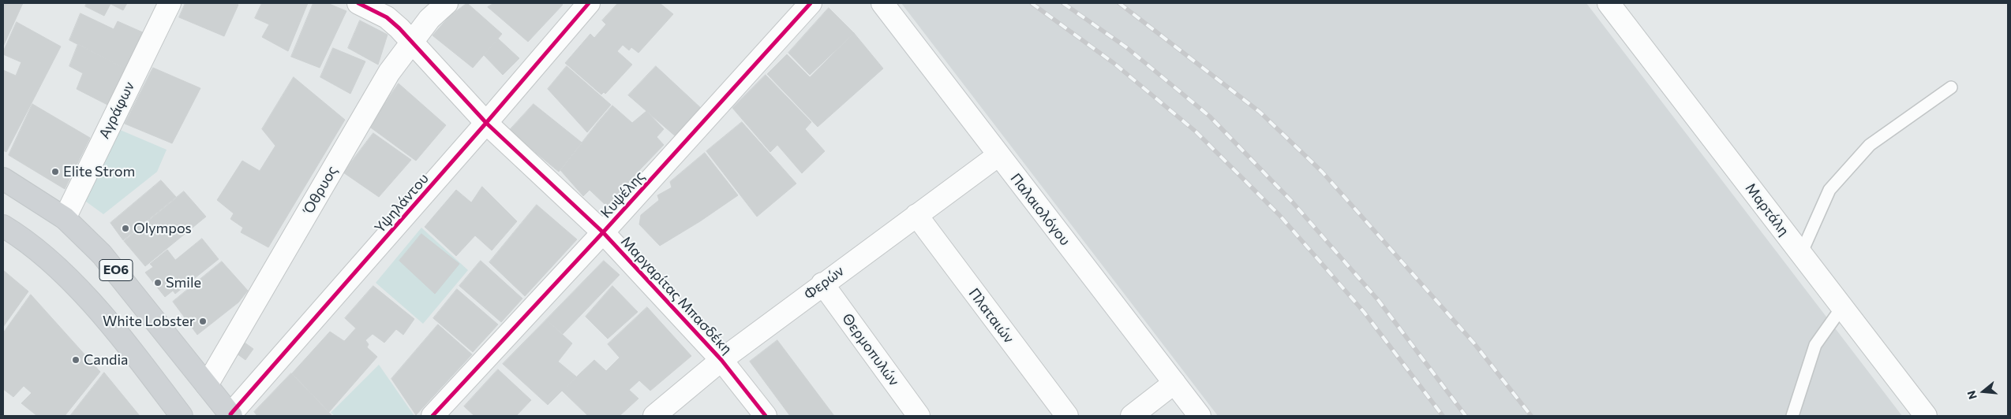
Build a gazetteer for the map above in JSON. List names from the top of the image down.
{
  "streets": {
    "main road": ["ΕΟ6"],
    "street": [
      "Αγράφων",
      "Όθρυος",
      "Κυψέλης",
      "Υψηλάντου",
      "Παλαιολόγου",
      "Μαρτάλη",
      "Φερών",
      "Μαργαρίτας Μπασδέκη",
      "Πλαταιών",
      "Θερμοπυλών"
    ]
  },
  "crossings": [
    ["Αγράφων", "ΕΟ6"],
    ["Όθρυος", "ΕΟ6"],
    ["Όθρυος", "Μαργαρίτας Μπασδέκη"],
    ["Κυψέλης", "Μαργαρίτας Μπασδέκη"],
    ["Υψηλάντου", "ΕΟ6"],
    ["Υψηλάντου", "Μαργαρίτας Μπασδέκη"],
    ["Παλαιολόγου", "Φερών"],
    ["Φερών", "Μαργαρίτας Μπασδέκη"],
    ["Φερών", "Πλαταιών"],
    ["Φερών", "Θερμοπυλών"]
  ],
  "places": [
    "Elite Strom",
    "Olympos",
    "Smile",
    "White Lobster",
    "Candia"
  ],
  "north": "left"
}
